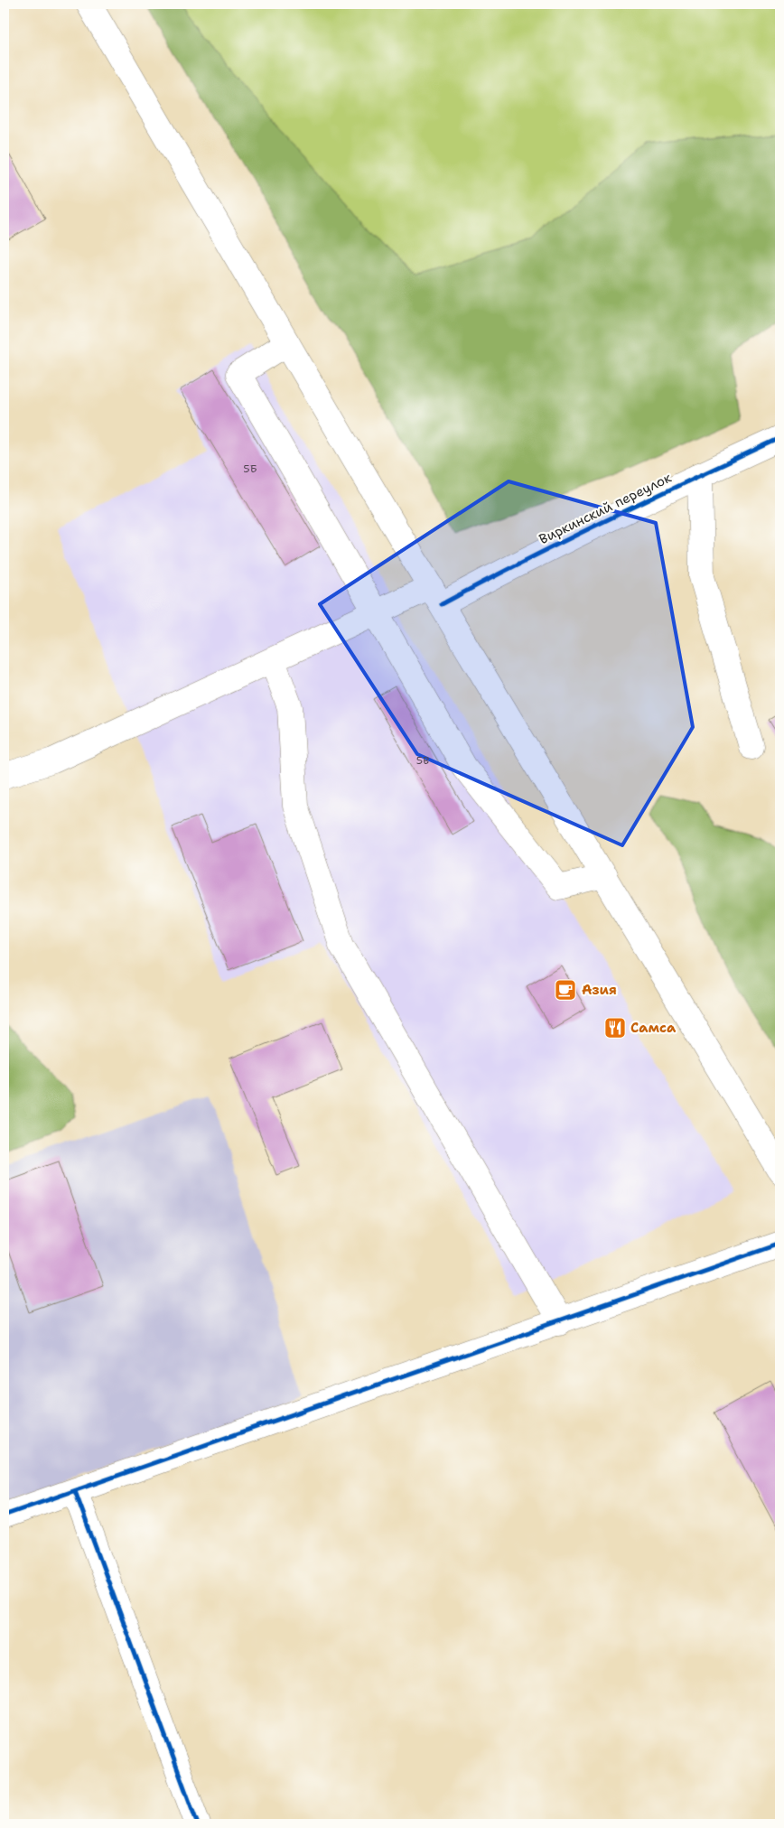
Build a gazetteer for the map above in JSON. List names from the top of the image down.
{
  "streets": {
    "street": ["Виркинский переулок"]
  },
  "places": {
    "cafe": ["Азия"],
    "restaurant": ["Самса"]
  },
  "house_numbers": ["5Б", "5В"]
}
